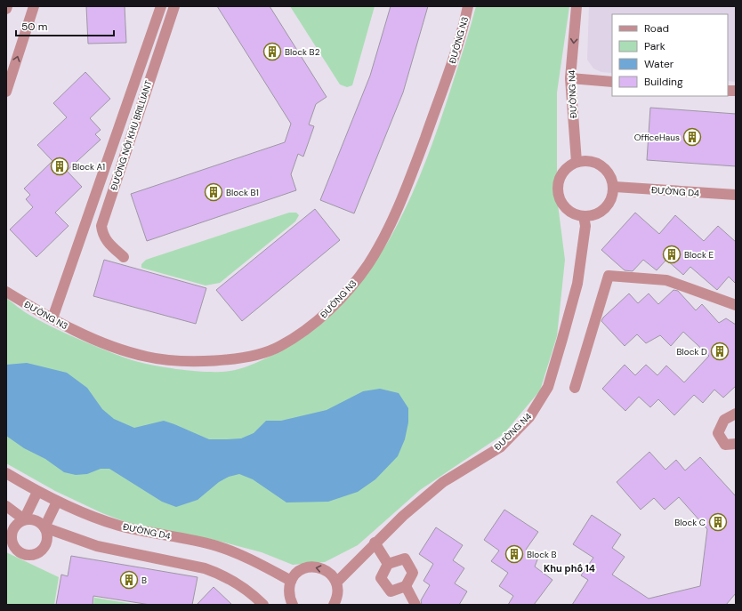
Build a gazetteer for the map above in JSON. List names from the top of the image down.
{
  "streets": {
    "street": [
      "ĐƯỜNG N3",
      "ĐƯỜNG N4",
      "ĐƯỜNG NỘI KHU BRILLIANT",
      "ĐƯỜNG D4"
    ]
  },
  "crossings": [
    ["ĐƯỜNG N4", "ĐƯỜNG D4"]
  ],
  "districts": ["Khu phố 14"],
  "places": {
    "building": [
      "Block B2",
      "OfficeHaus",
      "Block A1",
      "Block B1",
      "Block E",
      "Block D",
      "Block C",
      "Block B",
      "B"
    ]
  },
  "legend": [
    "Road",
    "Park",
    "Water",
    "Building"
  ],
  "scale_bar": "50 m"
}
